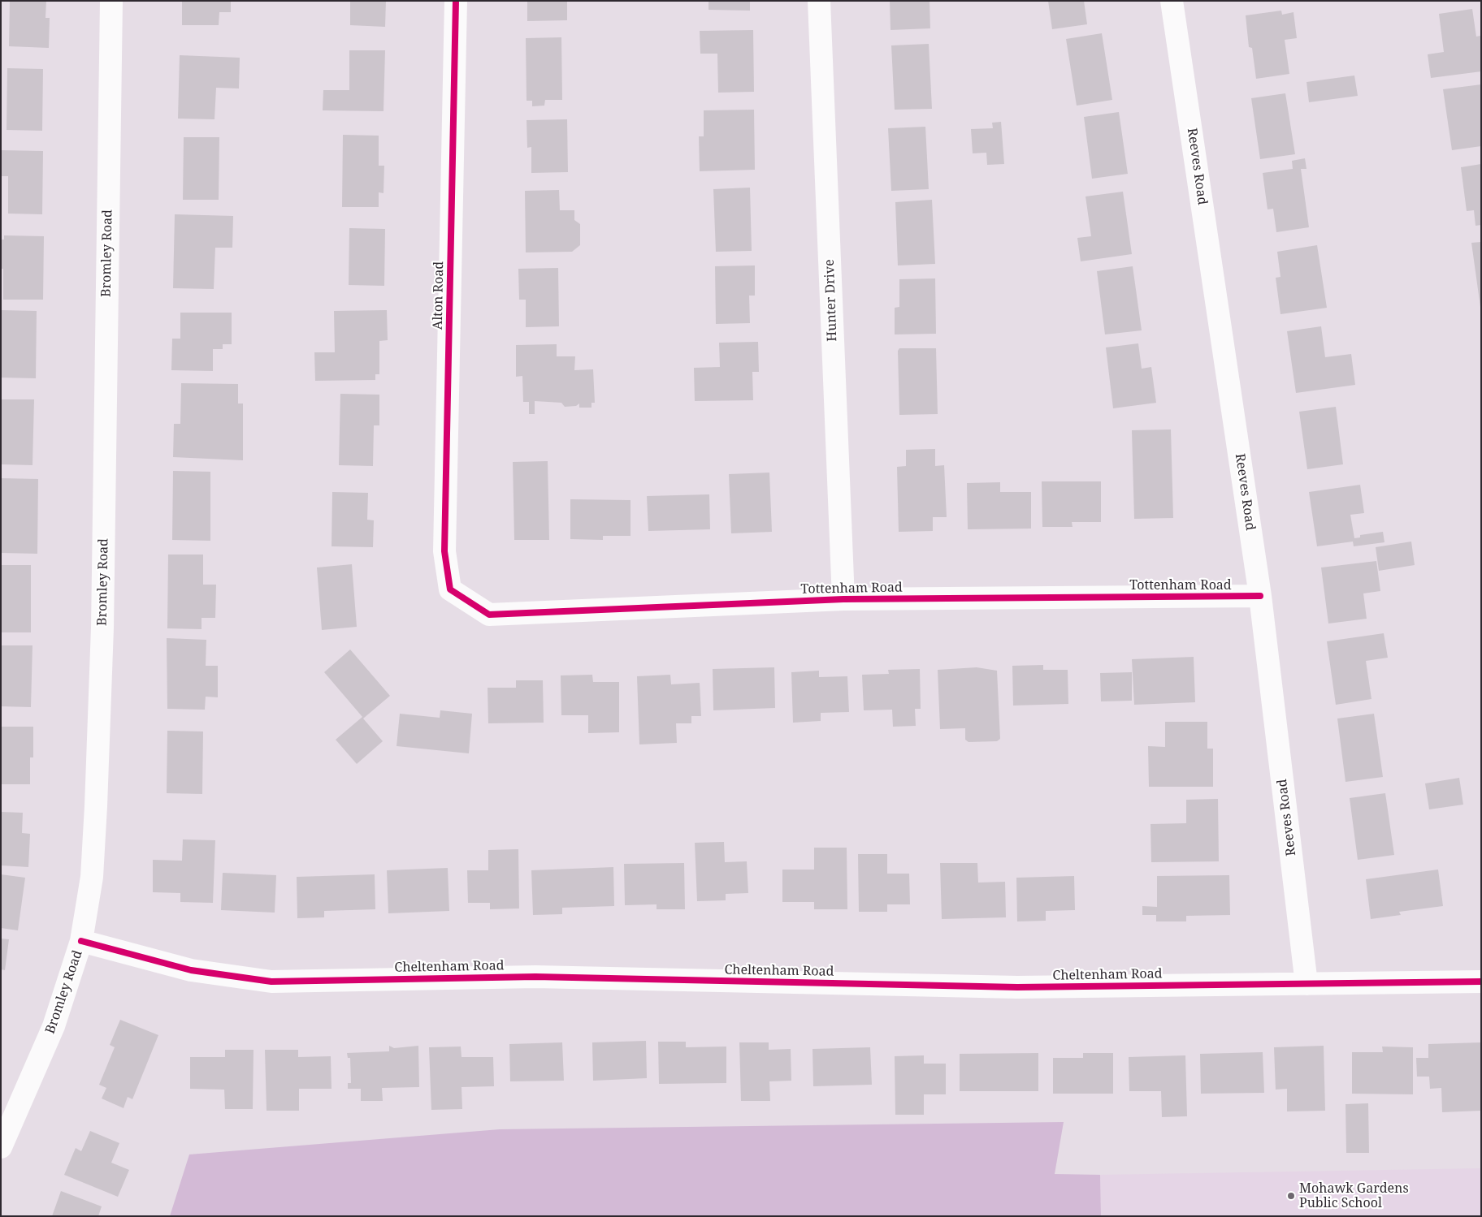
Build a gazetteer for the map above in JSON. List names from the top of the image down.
{
  "streets": {
    "street": [
      "Reeves Road",
      "Bromley Road",
      "Alton Road",
      "Hunter Drive",
      "Tottenham Road",
      "Cheltenham Road"
    ]
  },
  "crossings": [
    ["Reeves Road", "Tottenham Road"],
    ["Reeves Road", "Cheltenham Road"],
    ["Bromley Road", "Cheltenham Road"],
    ["Alton Road", "Tottenham Road"],
    ["Hunter Drive", "Tottenham Road"]
  ],
  "places": ["Mohawk Gardens Public School"]
}
